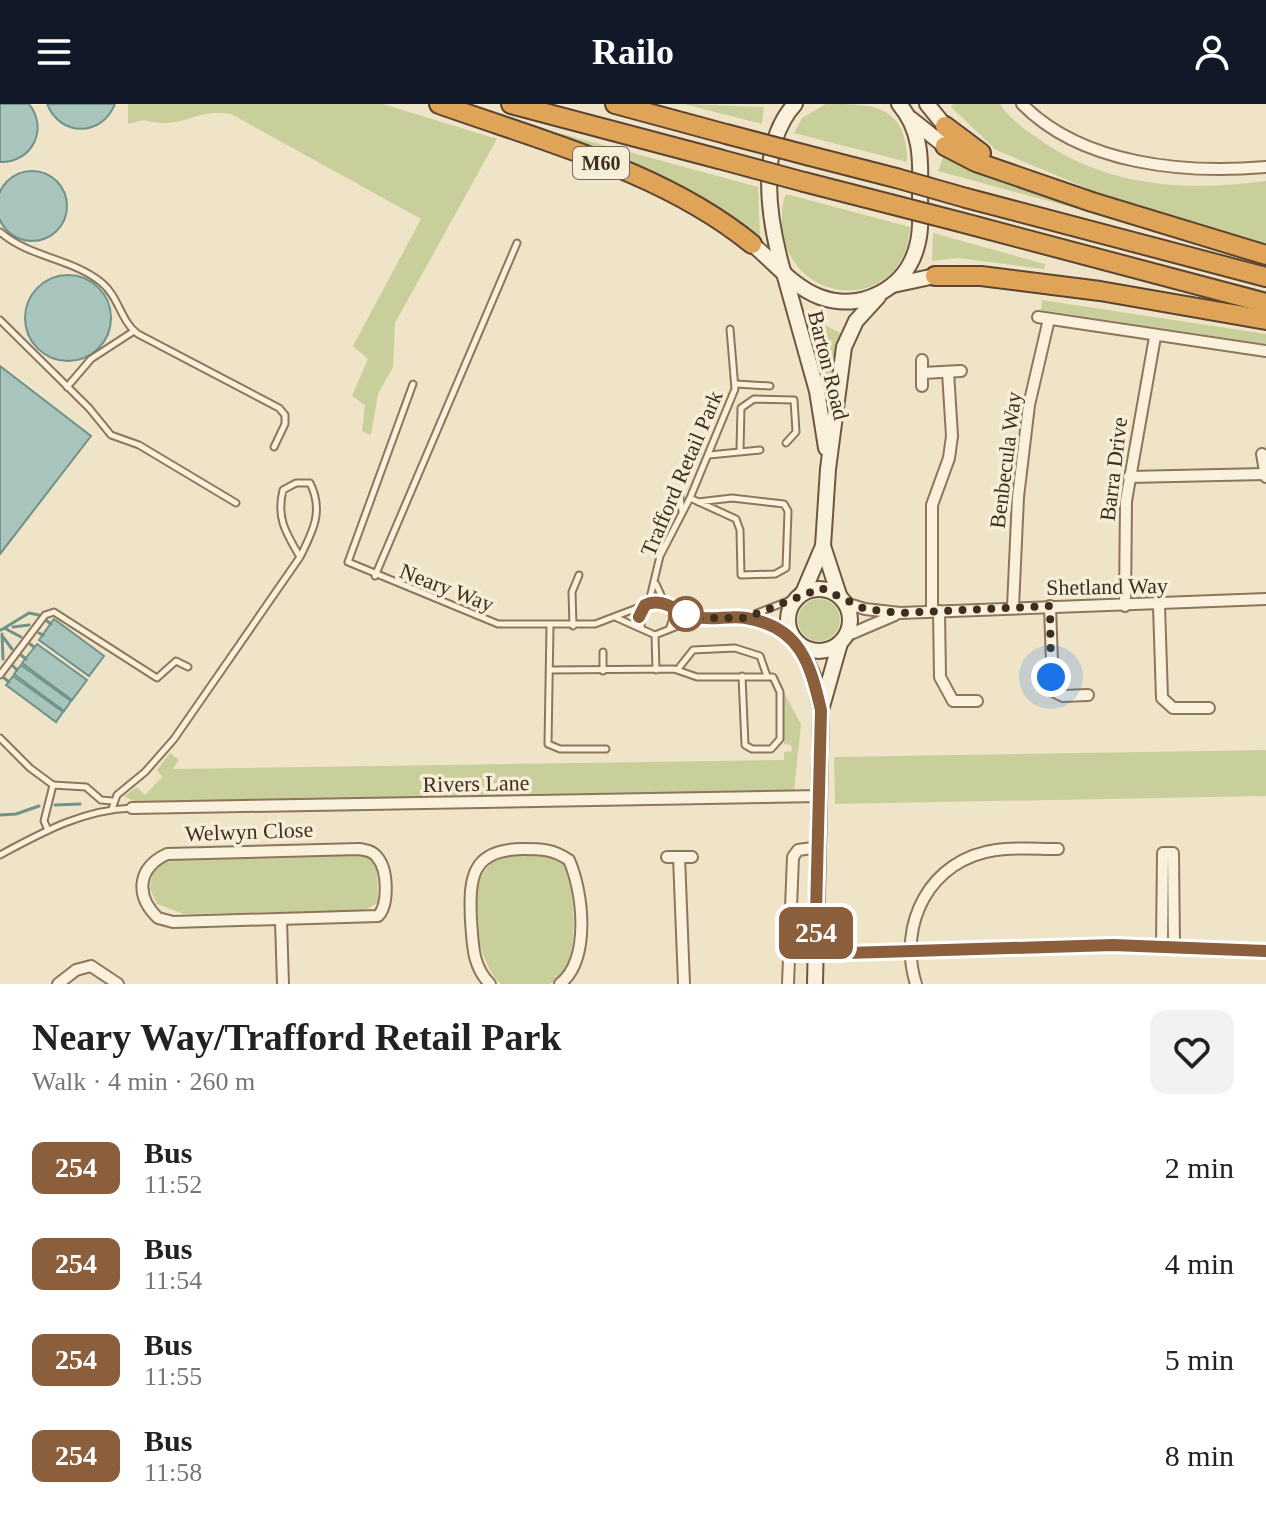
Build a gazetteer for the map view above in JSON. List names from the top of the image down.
{
  "streets": {
    "highway": ["M60"],
    "main road": ["Barton Road"],
    "street": [
      "Benbecula Way",
      "Barra Drive",
      "Shetland Way",
      "Rivers Lane",
      "Welwyn Close"
    ],
    "lane": ["Trafford Retail Park", "Neary Way"]
  },
  "crossings": [
    ["Barton Road", "Shetland Way"],
    ["Benbecula Way", "Barra Drive"],
    ["Benbecula Way", "Shetland Way"],
    ["Barra Drive", "Shetland Way"],
    ["Trafford Retail Park", "Neary Way"]
  ],
  "lines": ["bus line 254"],
  "page": {
    "header": "Railo",
    "on_map": "254",
    "heading": ["Neary Way/Trafford Retail Park", "Walk · 4 min · 260 m"],
    "list": [
      {
        "mark": "254",
        "name": "Bus",
        "note": "11:52",
        "value": "2 min"
      },
      {
        "mark": "254",
        "name": "Bus",
        "note": "11:54",
        "value": "4 min"
      },
      {
        "mark": "254",
        "name": "Bus",
        "note": "11:55",
        "value": "5 min"
      },
      {
        "mark": "254",
        "name": "Bus",
        "note": "11:58",
        "value": "8 min"
      }
    ]
  }
}
